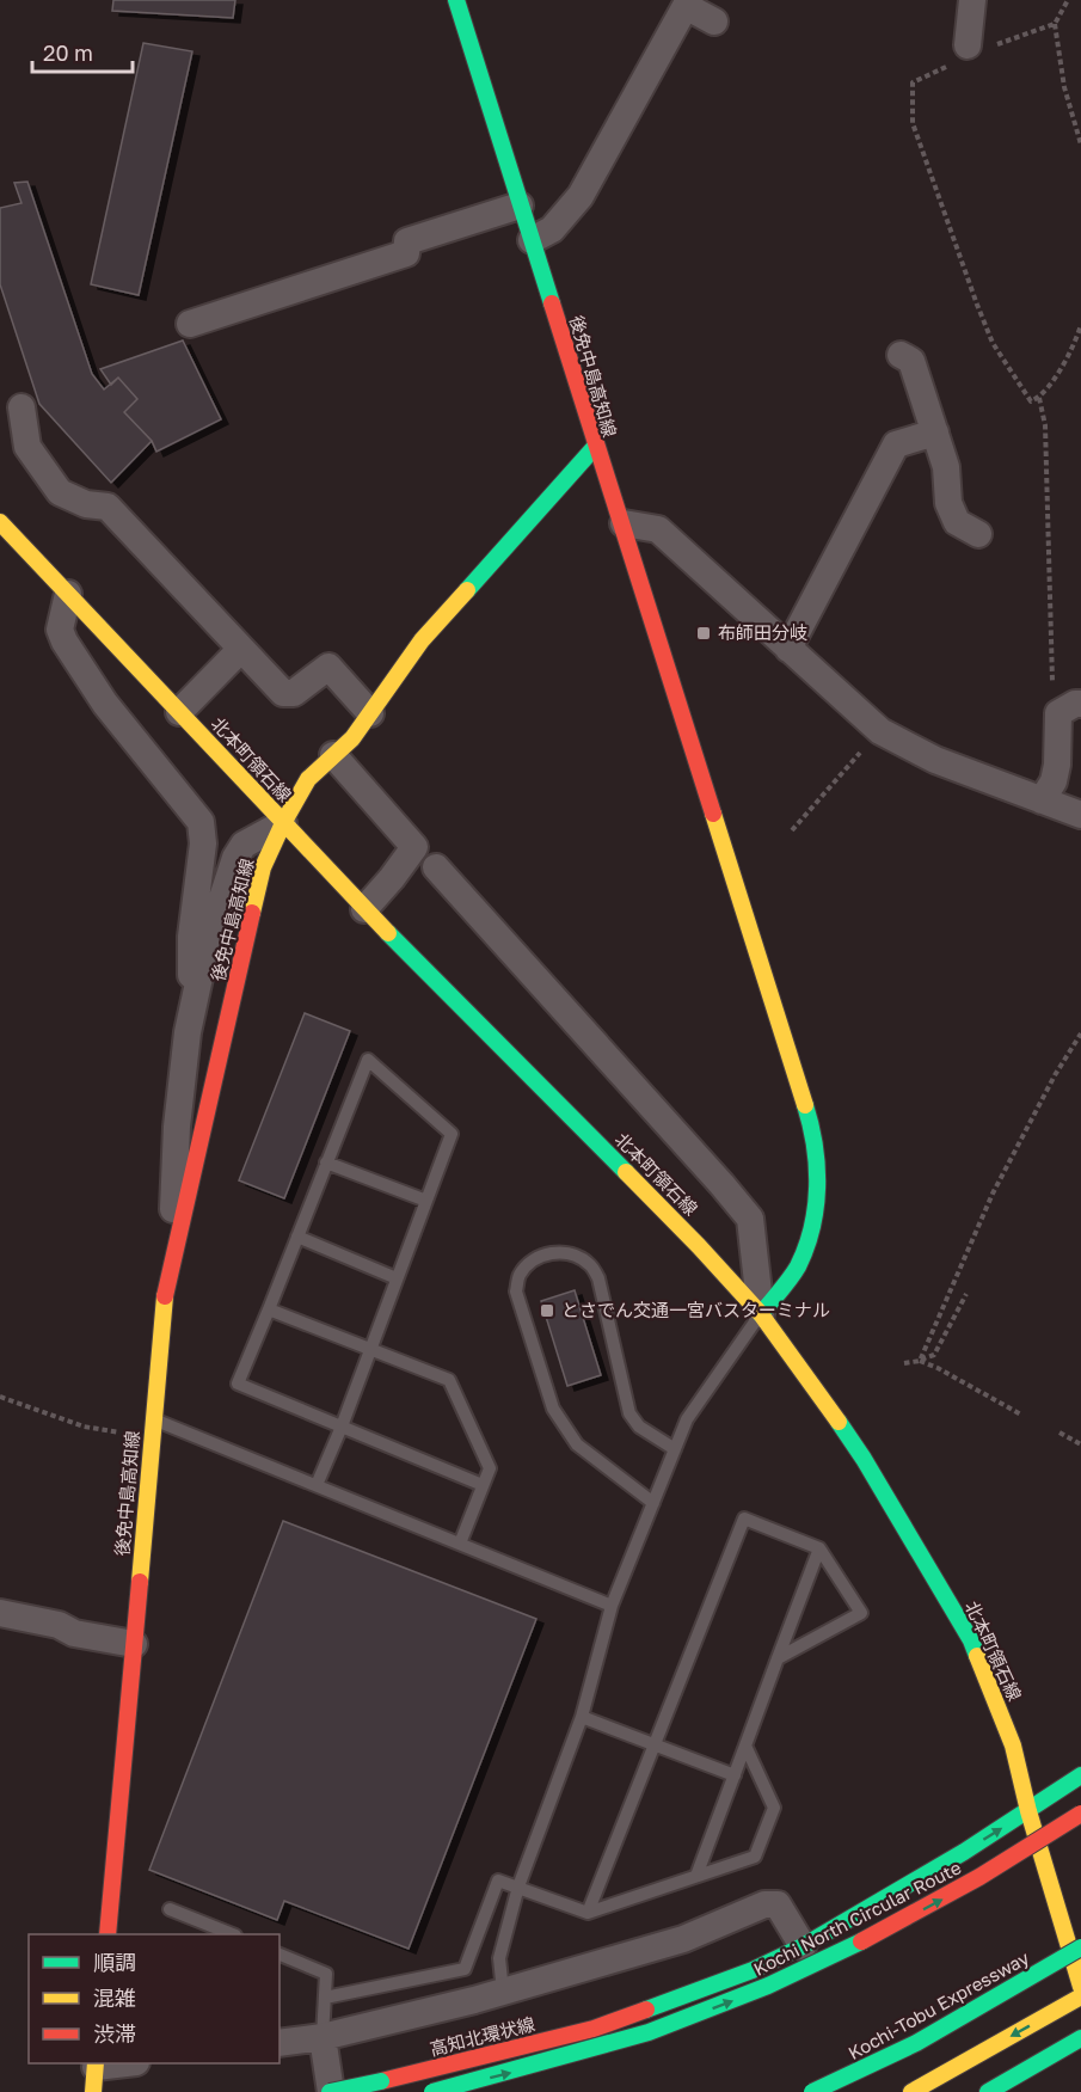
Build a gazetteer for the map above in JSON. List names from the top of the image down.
{
  "streets": {
    "main road": [
      "後免中島高知線",
      "北本町領石線",
      "Kochi North Circular Route",
      "Kochi-Tobu Expressway",
      "高知北環状線"
    ]
  },
  "crossings": [
    ["後免中島高知線", "北本町領石線"],
    ["北本町領石線", "高知北環状線"]
  ],
  "one_way": ["Kochi North Circular Route"],
  "places": {
    "transit": ["布師田分岐", "とさでん交通一宮バスターミナル"]
  },
  "legend": ["順調", "混雑", "渋滞"],
  "scale_bar": "20 m"
}
